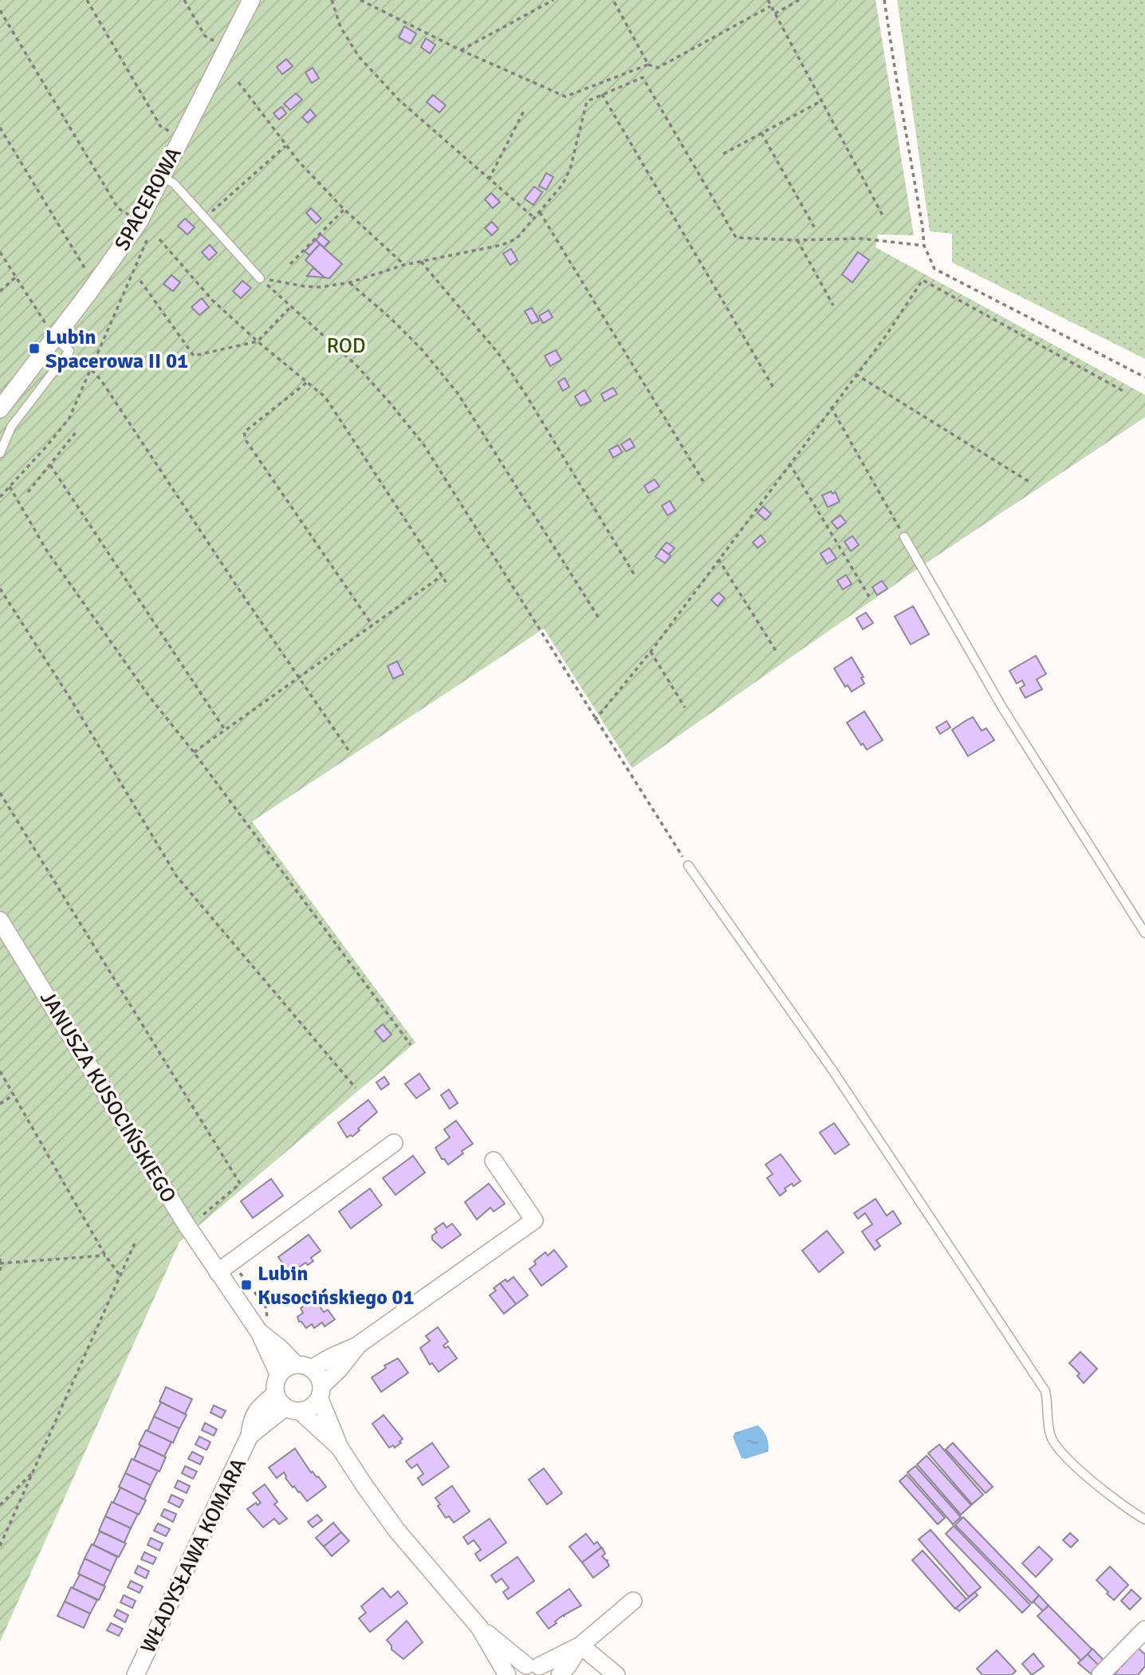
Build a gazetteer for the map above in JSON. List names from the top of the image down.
{
  "streets": {
    "street": ["SPACEROWA", "JANUSZA KUSOCIŃSKIEGO", "WŁADYSŁAWA KOMARA"]
  },
  "parks": ["ROD"],
  "places": {
    "transit": ["Lubin Spacerowa II 01", "Lubin Kusocińskiego 01"]
  }
}
